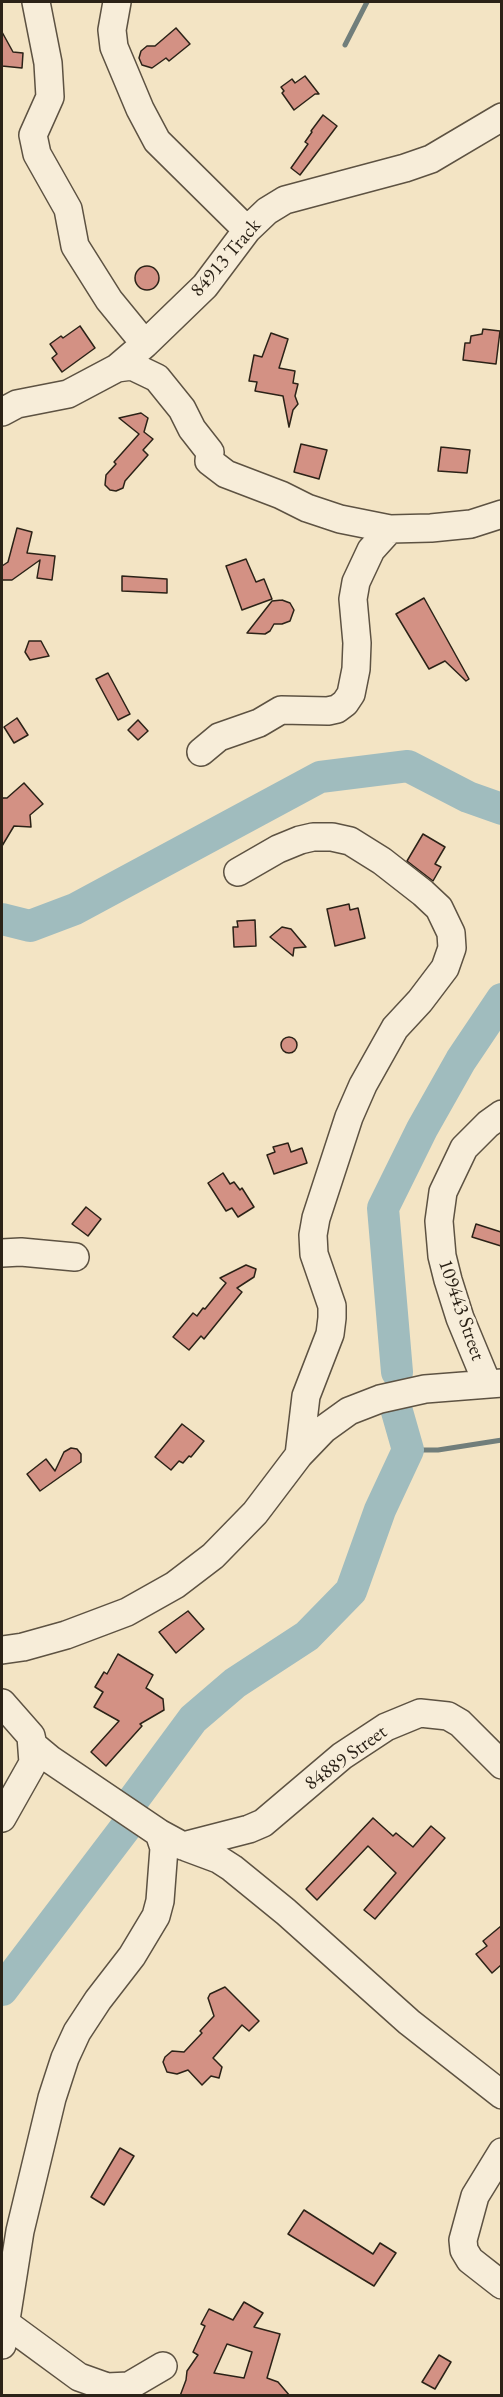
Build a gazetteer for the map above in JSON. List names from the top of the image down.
{
  "streets": {
    "street": ["84913 Track", "109443 Street", "84889 Street"]
  }
}
